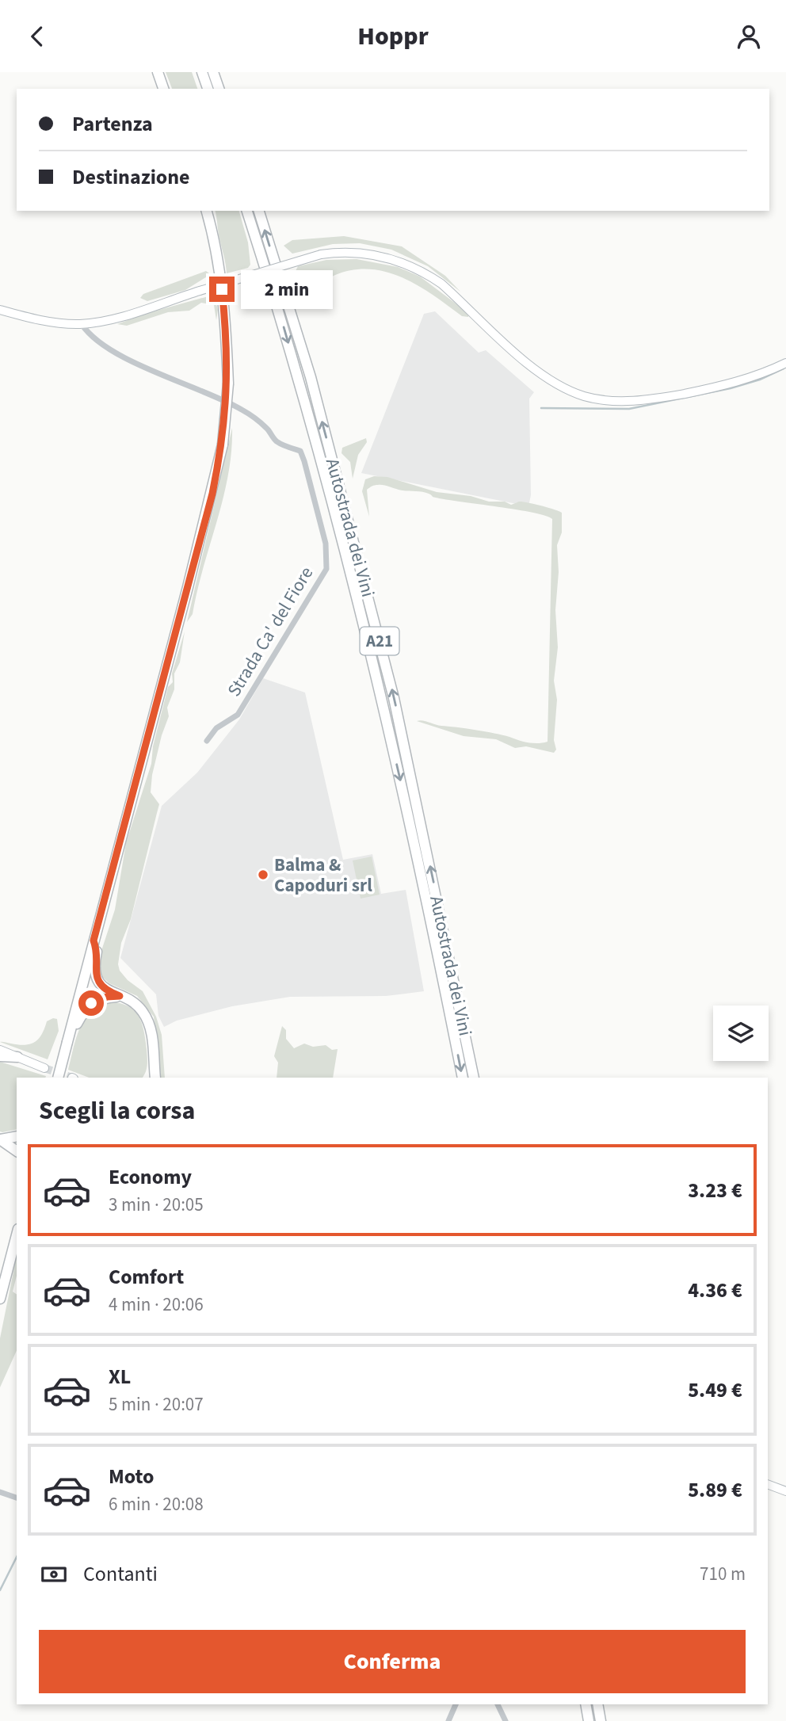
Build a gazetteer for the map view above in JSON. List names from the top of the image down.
{
  "streets": {
    "highway": ["Autostrada dei Vini", "A21"],
    "street": ["Strada Ca' del Fiore"]
  },
  "places": ["Balma & Capoduri srl"],
  "page": {
    "header": "Hoppr",
    "banner": ["Partenza", "Destinazione"],
    "bubble": "2 min",
    "heading": "Scegli la corsa",
    "list": [
      {
        "name": "Economy",
        "note": "3 min · 20:05",
        "value": "3.23 €"
      },
      {
        "name": "Comfort",
        "note": "4 min · 20:06",
        "value": "4.36 €"
      },
      {
        "name": "XL",
        "note": "5 min · 20:07",
        "value": "5.49 €"
      },
      {
        "name": "Moto",
        "note": "6 min · 20:08",
        "value": "5.89 €"
      }
    ],
    "pay": ["Contanti", "710 m"],
    "buttons": "Conferma"
  }
}
